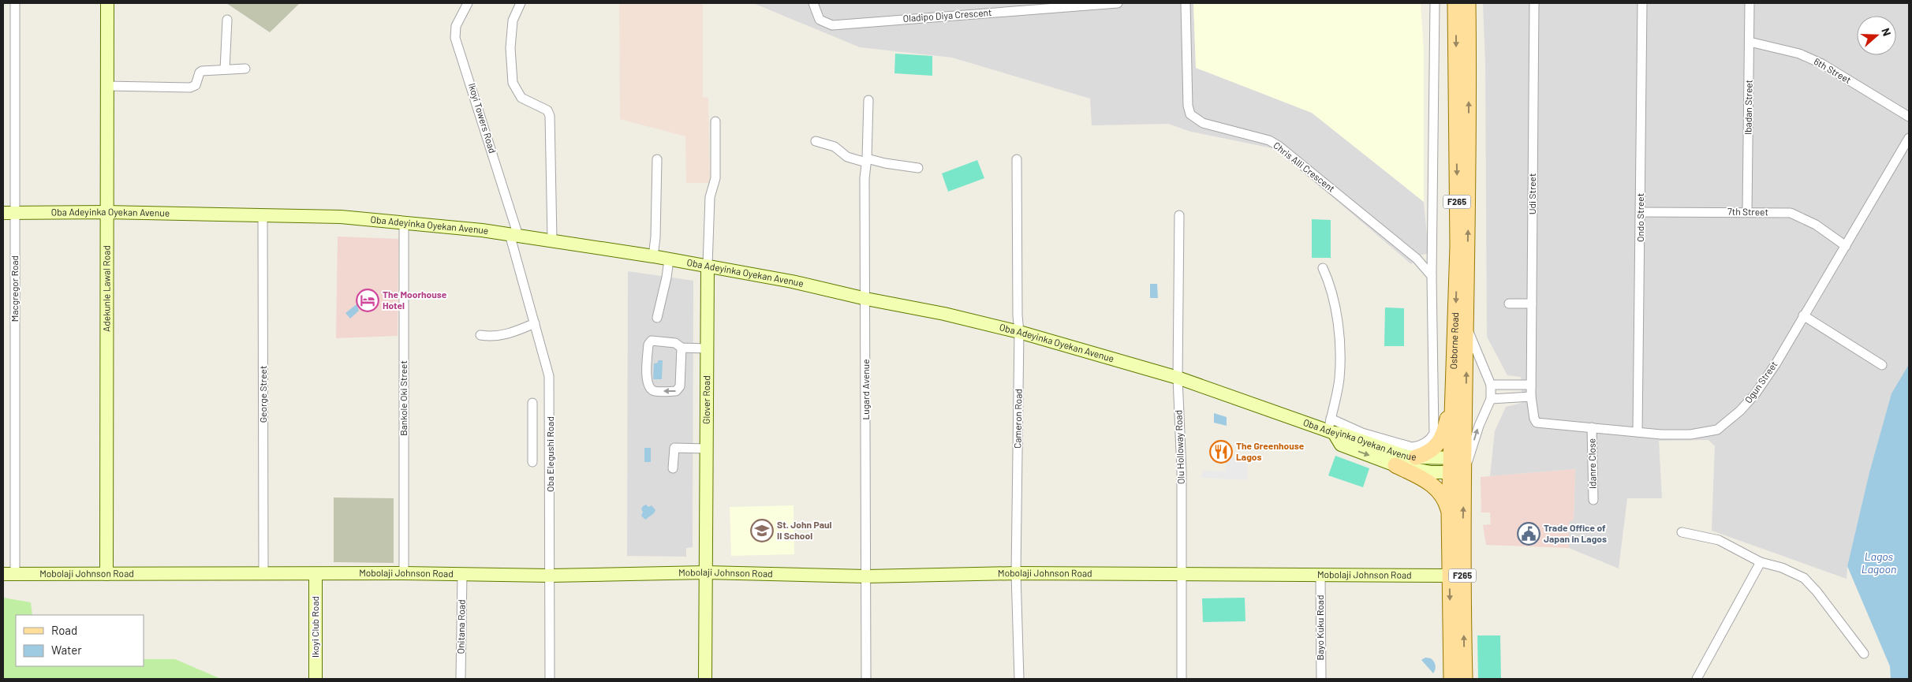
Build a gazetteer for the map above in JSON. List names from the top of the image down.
{
  "streets": {
    "main road": [
      "F265",
      "Oba Adeyinka Oyekan Avenue",
      "Adekunle Lawal Road",
      "Osborne Road",
      "Glover Road",
      "Mobolaji Johnson Road",
      "Ikoyi Club Road"
    ],
    "street": [
      "Oladipo Diya Crescent",
      "6th Street",
      "Ibadan Street",
      "Ikoyi Towers Road",
      "Chris Alli Crescent",
      "Udi Street",
      "7th Street",
      "Ondo Street",
      "Macgregor Road",
      "Ogun Street",
      "Lugard Avenue",
      "George Street",
      "Bankole Oki Street",
      "Cameron Road",
      "Olu Holloway Road",
      "Oba Elegushi Road",
      "Idanre Close",
      "Onitana Road",
      "Bayo Kuku Road"
    ]
  },
  "crossings": [
    ["6th Street", "Ibadan Street"],
    ["Ibadan Street", "7th Street"],
    ["Ikoyi Towers Road", "Oba Adeyinka Oyekan Avenue"],
    ["Ikoyi Towers Road", "Oba Elegushi Road"],
    ["Udi Street", "Ogun Street"],
    ["7th Street", "Ondo Street"],
    ["7th Street", "Ogun Street"],
    ["Oba Adeyinka Oyekan Avenue", "Macgregor Road"],
    ["Oba Adeyinka Oyekan Avenue", "Adekunle Lawal Road"],
    ["Oba Adeyinka Oyekan Avenue", "Osborne Road"],
    ["Oba Adeyinka Oyekan Avenue", "Lugard Avenue"],
    ["Oba Adeyinka Oyekan Avenue", "George Street"],
    ["Oba Adeyinka Oyekan Avenue", "Bankole Oki Street"],
    ["Oba Adeyinka Oyekan Avenue", "Glover Road"],
    ["Oba Adeyinka Oyekan Avenue", "Cameron Road"],
    ["Oba Adeyinka Oyekan Avenue", "Olu Holloway Road"],
    ["Oba Adeyinka Oyekan Avenue", "Oba Elegushi Road"],
    ["Ondo Street", "Ogun Street"],
    ["Macgregor Road", "Mobolaji Johnson Road"],
    ["Adekunle Lawal Road", "Mobolaji Johnson Road"],
    ["Osborne Road", "Mobolaji Johnson Road"],
    ["Ogun Street", "Idanre Close"],
    ["Lugard Avenue", "Mobolaji Johnson Road"],
    ["George Street", "Mobolaji Johnson Road"],
    ["Bankole Oki Street", "Mobolaji Johnson Road"],
    ["Glover Road", "Mobolaji Johnson Road"],
    ["Cameron Road", "Mobolaji Johnson Road"],
    ["Olu Holloway Road", "Mobolaji Johnson Road"],
    ["Oba Elegushi Road", "Mobolaji Johnson Road"],
    ["Mobolaji Johnson Road", "Ikoyi Club Road"],
    ["Mobolaji Johnson Road", "Onitana Road"],
    ["Mobolaji Johnson Road", "Bayo Kuku Road"]
  ],
  "water": ["Lagos Lagoon"],
  "places": {
    "hotel": ["The Moorhouse Hotel"],
    "restaurant": ["The Greenhouse Lagos"],
    "school or university": ["St. John Paul II School"],
    "public building": ["Trade Office of Japan in Lagos"]
  },
  "legend": ["Road", "Water"],
  "north": "right"
}
